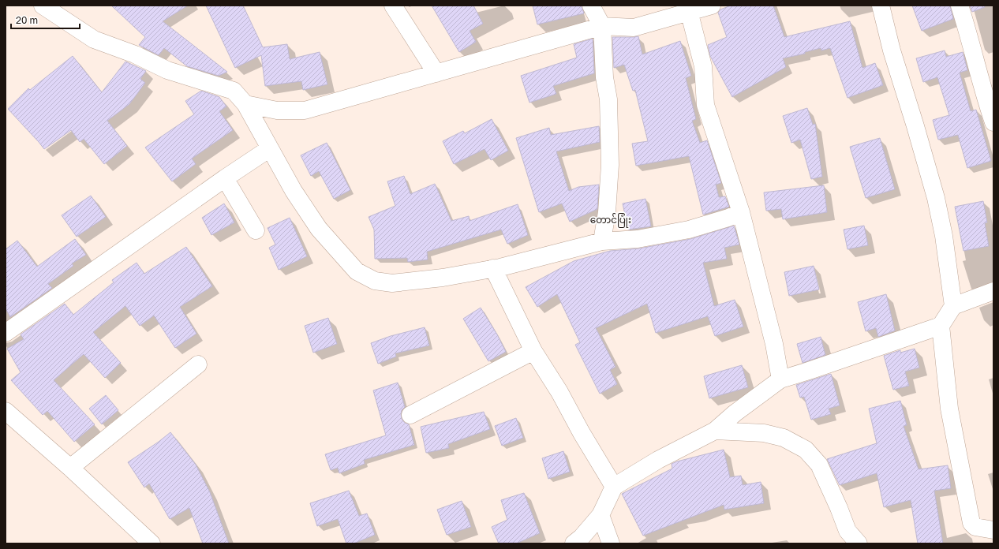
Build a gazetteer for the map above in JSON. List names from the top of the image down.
{
  "districts": ["တောင်ပြုံး"],
  "scale_bar": "20 m"
}
